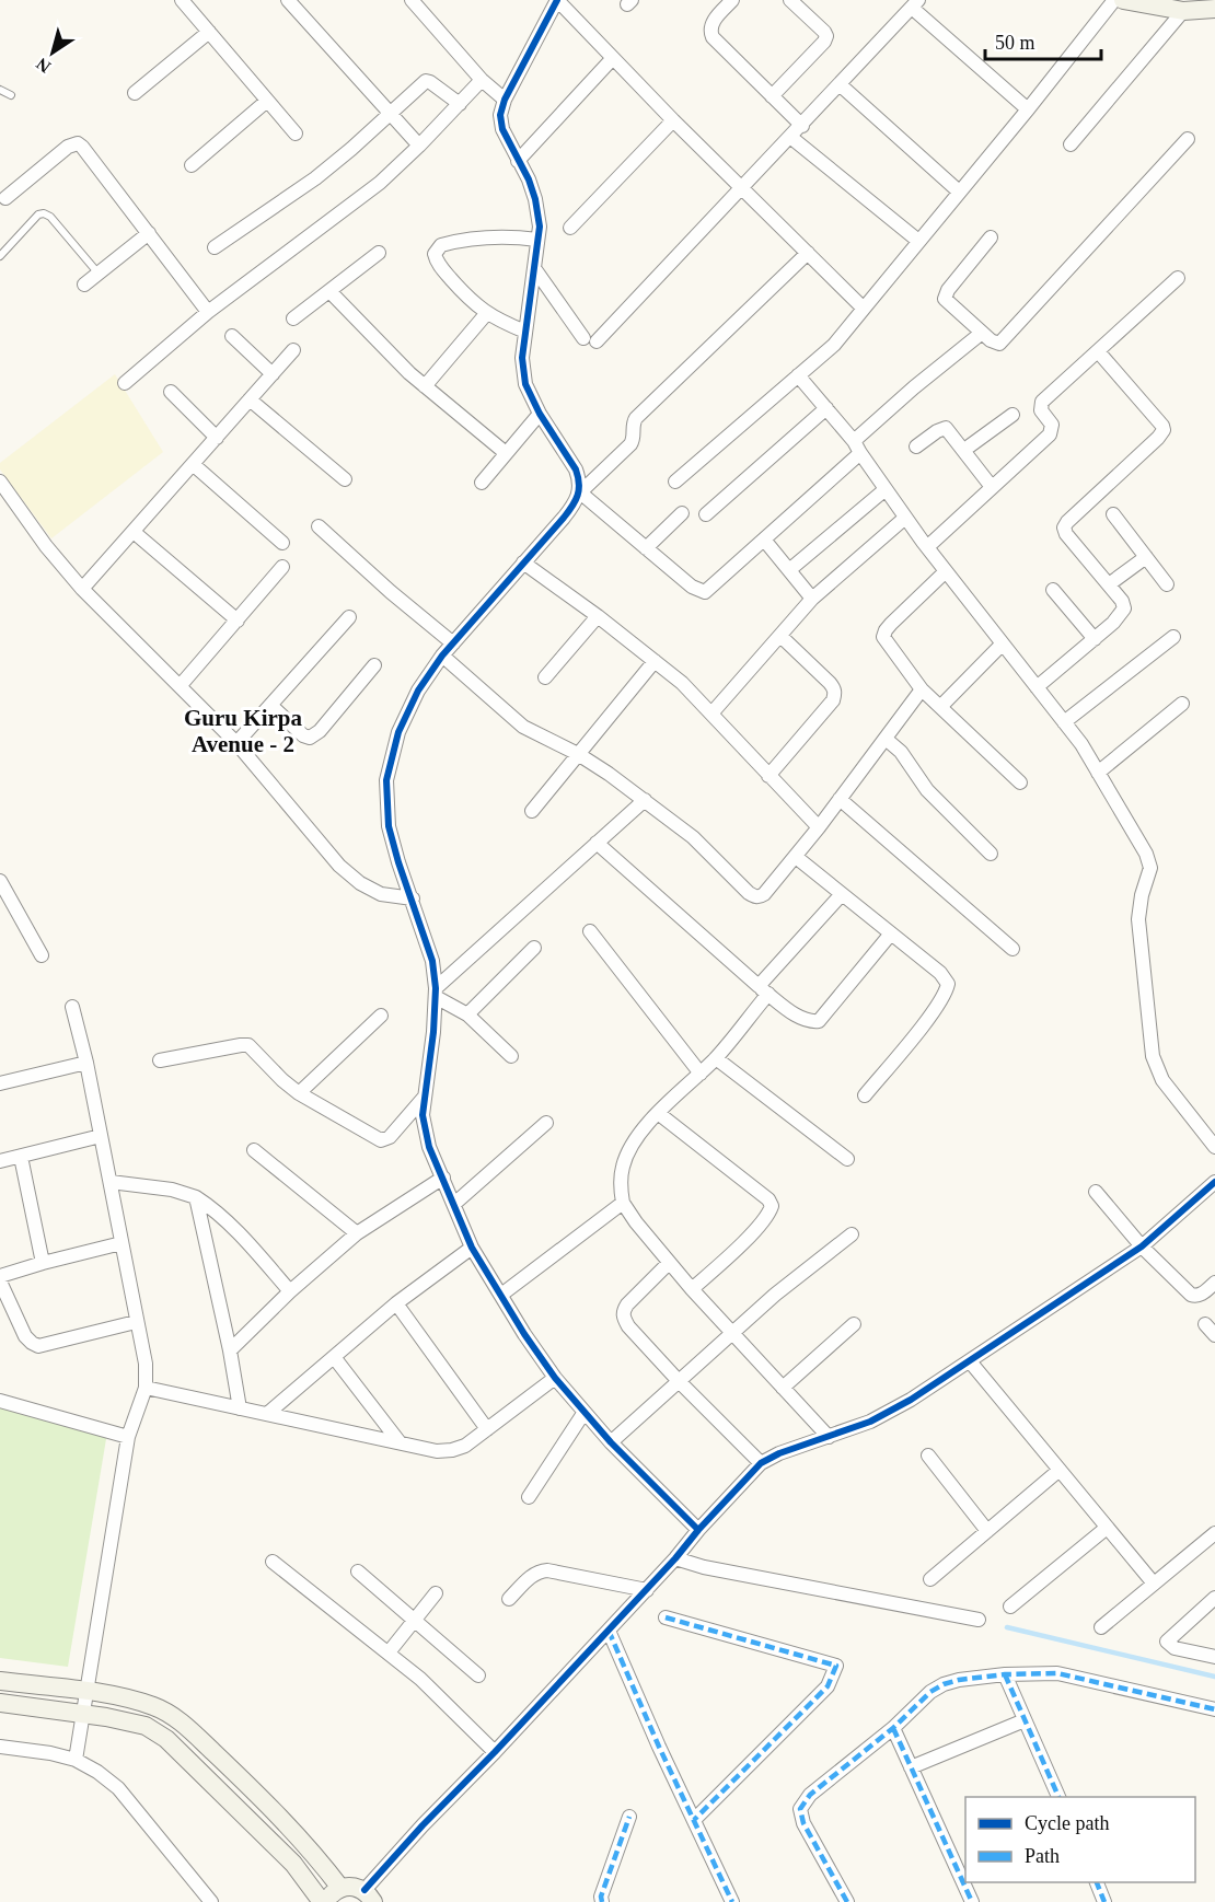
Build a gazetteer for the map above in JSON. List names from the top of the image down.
{
  "districts": ["Guru Kirpa Avenue - 2"],
  "legend": ["Cycle path", "Path"],
  "scale_bar": "50 m",
  "north": "bottom left"
}
